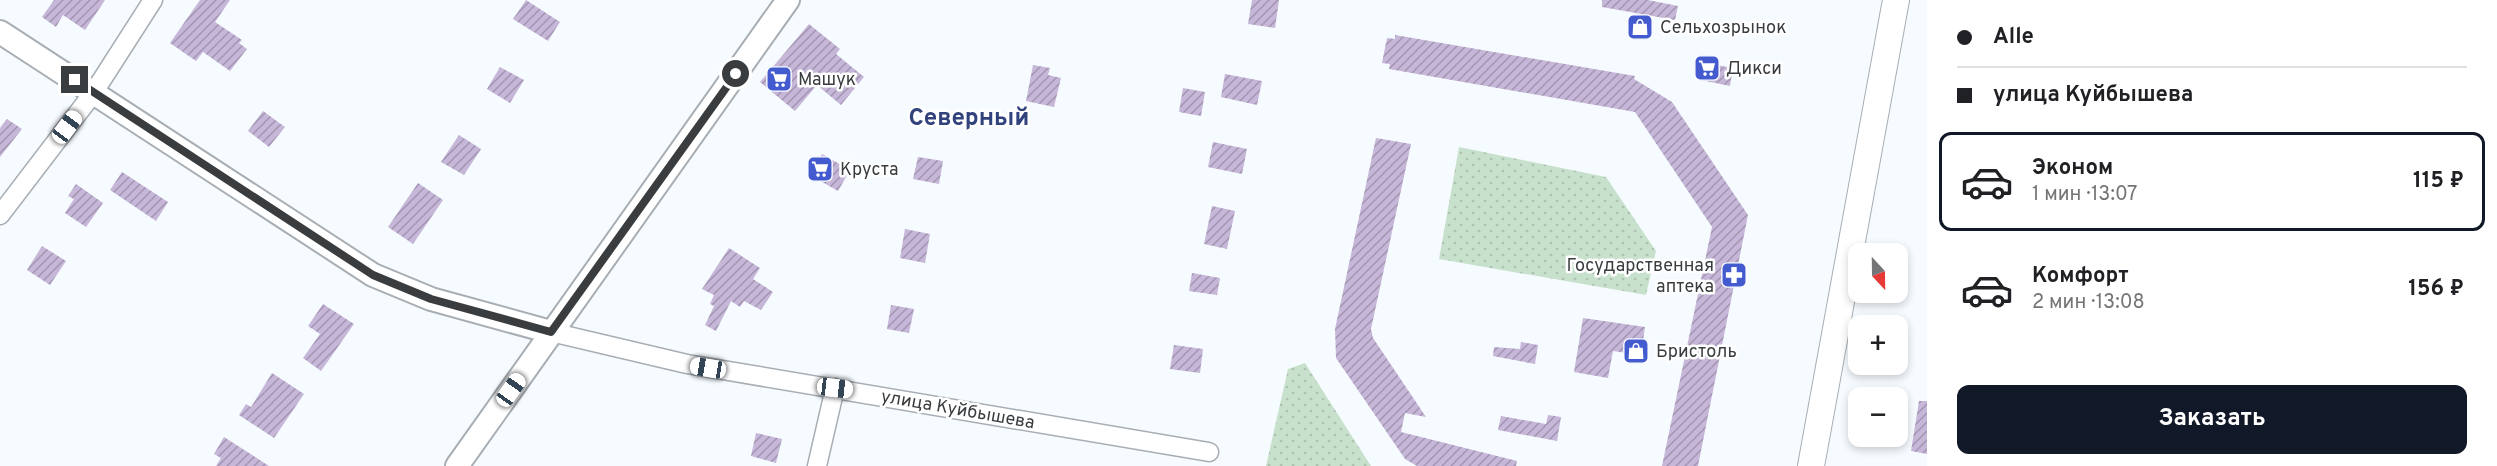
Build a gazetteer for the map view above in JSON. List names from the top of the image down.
{
  "streets": {
    "street": ["улица Куйбышева"]
  },
  "districts": ["Северный"],
  "places": {
    "shop": ["Сельхозрынок", "Бристоль"],
    "supermarket": ["Дикси", "Машук", "Круста"],
    "pharmacy": ["Государственная аптека"]
  },
  "north": "bottom",
  "page": {
    "banner": ["Alle", "улица Куйбышева"],
    "list": [
      {
        "name": "Эконом",
        "note": "1 мин · 13:07",
        "value": "115 ₽"
      },
      {
        "name": "Комфорт",
        "note": "2 мин · 13:08",
        "value": "156 ₽"
      }
    ],
    "map_buttons": ["+", "−"],
    "buttons": "Заказать"
  }
}
